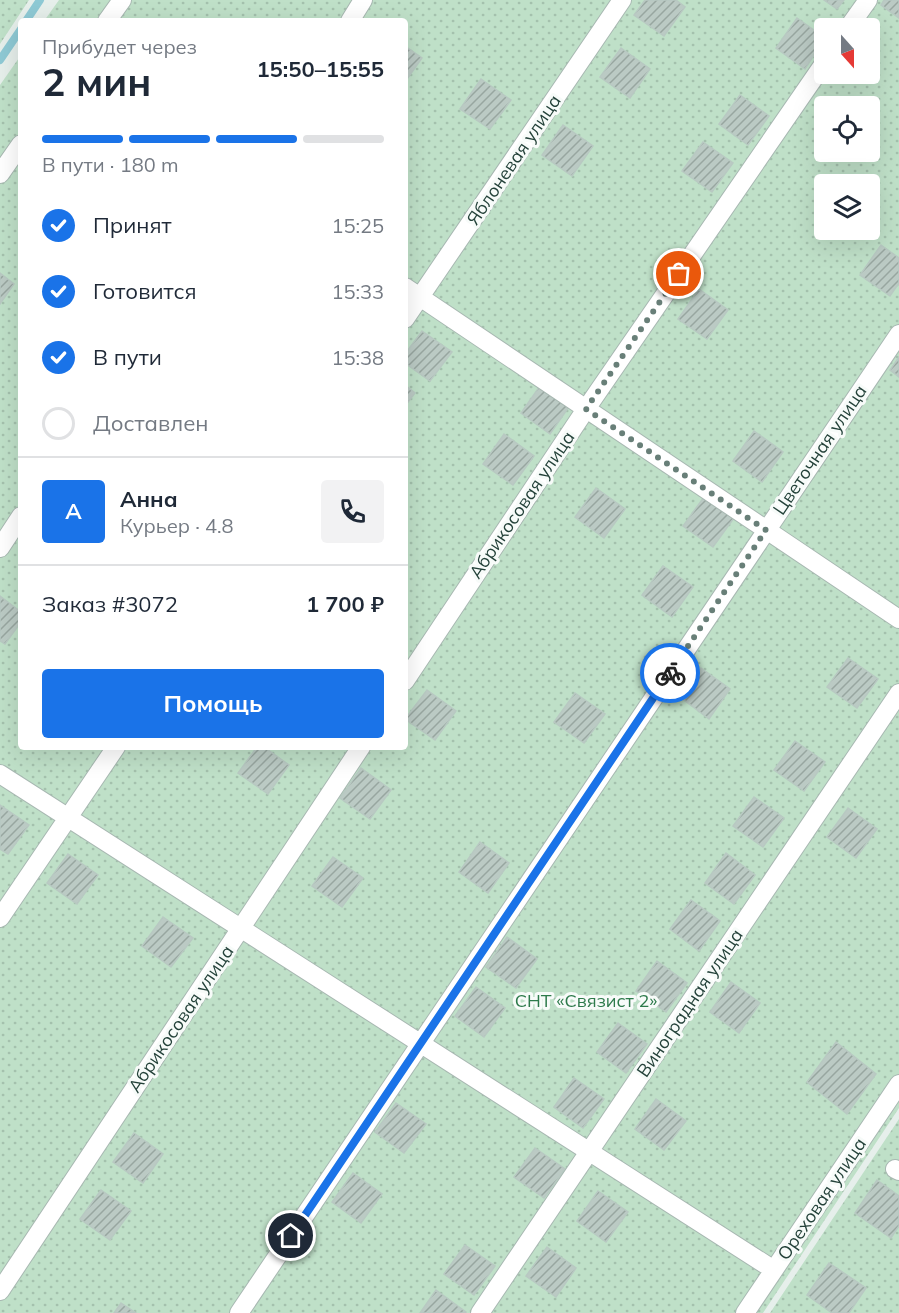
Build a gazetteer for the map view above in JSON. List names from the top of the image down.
{
  "streets": {
    "street": [
      "Яблоневая улица",
      "Цветочная улица",
      "Абрикосовая улица",
      "Виноградная улица",
      "Ореховая улица"
    ]
  },
  "parks": ["СНТ «Связист 2»"],
  "north": "bottom",
  "page": {
    "heading": ["2 мин", "Прибудет через", "15:50–15:55"],
    "panel": [
      "Анна",
      "Курьер · 4.8",
      "Заказ #3072",
      "1 700 ₽"
    ],
    "bar": "В пути · 180 m",
    "list": [
      ["Принят", "15:25"],
      ["Готовится", "15:33"],
      ["В пути", "15:38"],
      "Доставлен"
    ],
    "round": "А",
    "buttons": "Помощь"
  }
}
